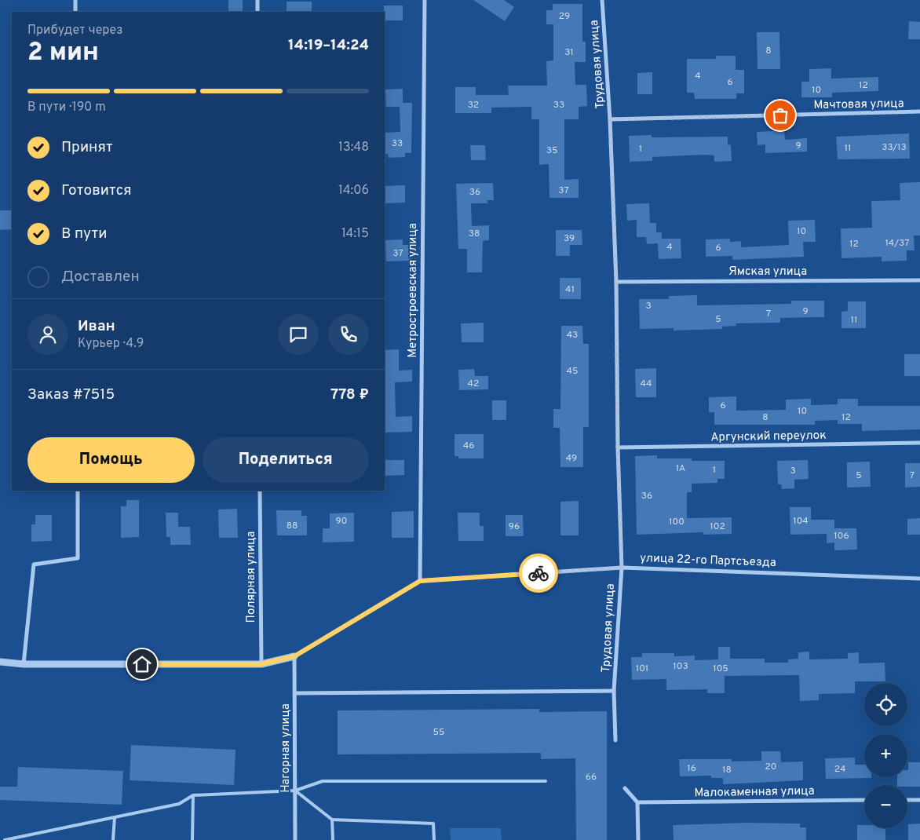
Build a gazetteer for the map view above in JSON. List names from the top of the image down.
{
  "streets": {
    "street": [
      "Трудовая улица",
      "Мачтовая улица",
      "Ямская улица",
      "Метростроевская улица",
      "Аргунский переулок",
      "улица 22-го Партсъезда",
      "Полярная улица",
      "Нагорная улица",
      "Малокаменная улица"
    ]
  },
  "crossings": [
    ["Трудовая улица", "Мачтовая улица"],
    ["Трудовая улица", "Ямская улица"],
    ["Трудовая улица", "Аргунский переулок"],
    ["Трудовая улица", "улица 22-го Партсъезда"],
    ["Метростроевская улица", "улица 22-го Партсъезда"],
    ["улица 22-го Партсъезда", "Полярная улица"],
    ["улица 22-го Партсъезда", "Нагорная улица"]
  ],
  "house_numbers": [
    "29",
    "8",
    "31",
    "4",
    "6",
    "12",
    "10",
    "32",
    "33",
    "33",
    "9",
    "33/13",
    "11",
    "1",
    "35",
    "37",
    "36",
    "10",
    "38",
    "39",
    "14/37",
    "12",
    "4",
    "6",
    "37",
    "41",
    "3",
    "9",
    "7",
    "5",
    "11",
    "43",
    "45",
    "42",
    "44",
    "6",
    "10",
    "8",
    "12",
    "46",
    "49",
    "1А",
    "1",
    "3",
    "5",
    "7",
    "36",
    "90",
    "104",
    "100",
    "88",
    "96",
    "102",
    "106",
    "103",
    "101",
    "105",
    "55",
    "20",
    "16",
    "24",
    "18",
    "66"
  ],
  "page": {
    "heading": ["2 мин", "Прибудет через", "14:19–14:24"],
    "panel": [
      "Иван",
      "Курьер · 4.9",
      "Заказ #7515",
      "778 ₽"
    ],
    "bar": "В пути · 190 m",
    "list": [
      ["Принят", "13:48"],
      ["Готовится", "14:06"],
      ["В пути", "14:15"],
      "Доставлен"
    ],
    "buttons": ["Помощь", "Поделиться"],
    "map_buttons": ["+", "−"]
  }
}
